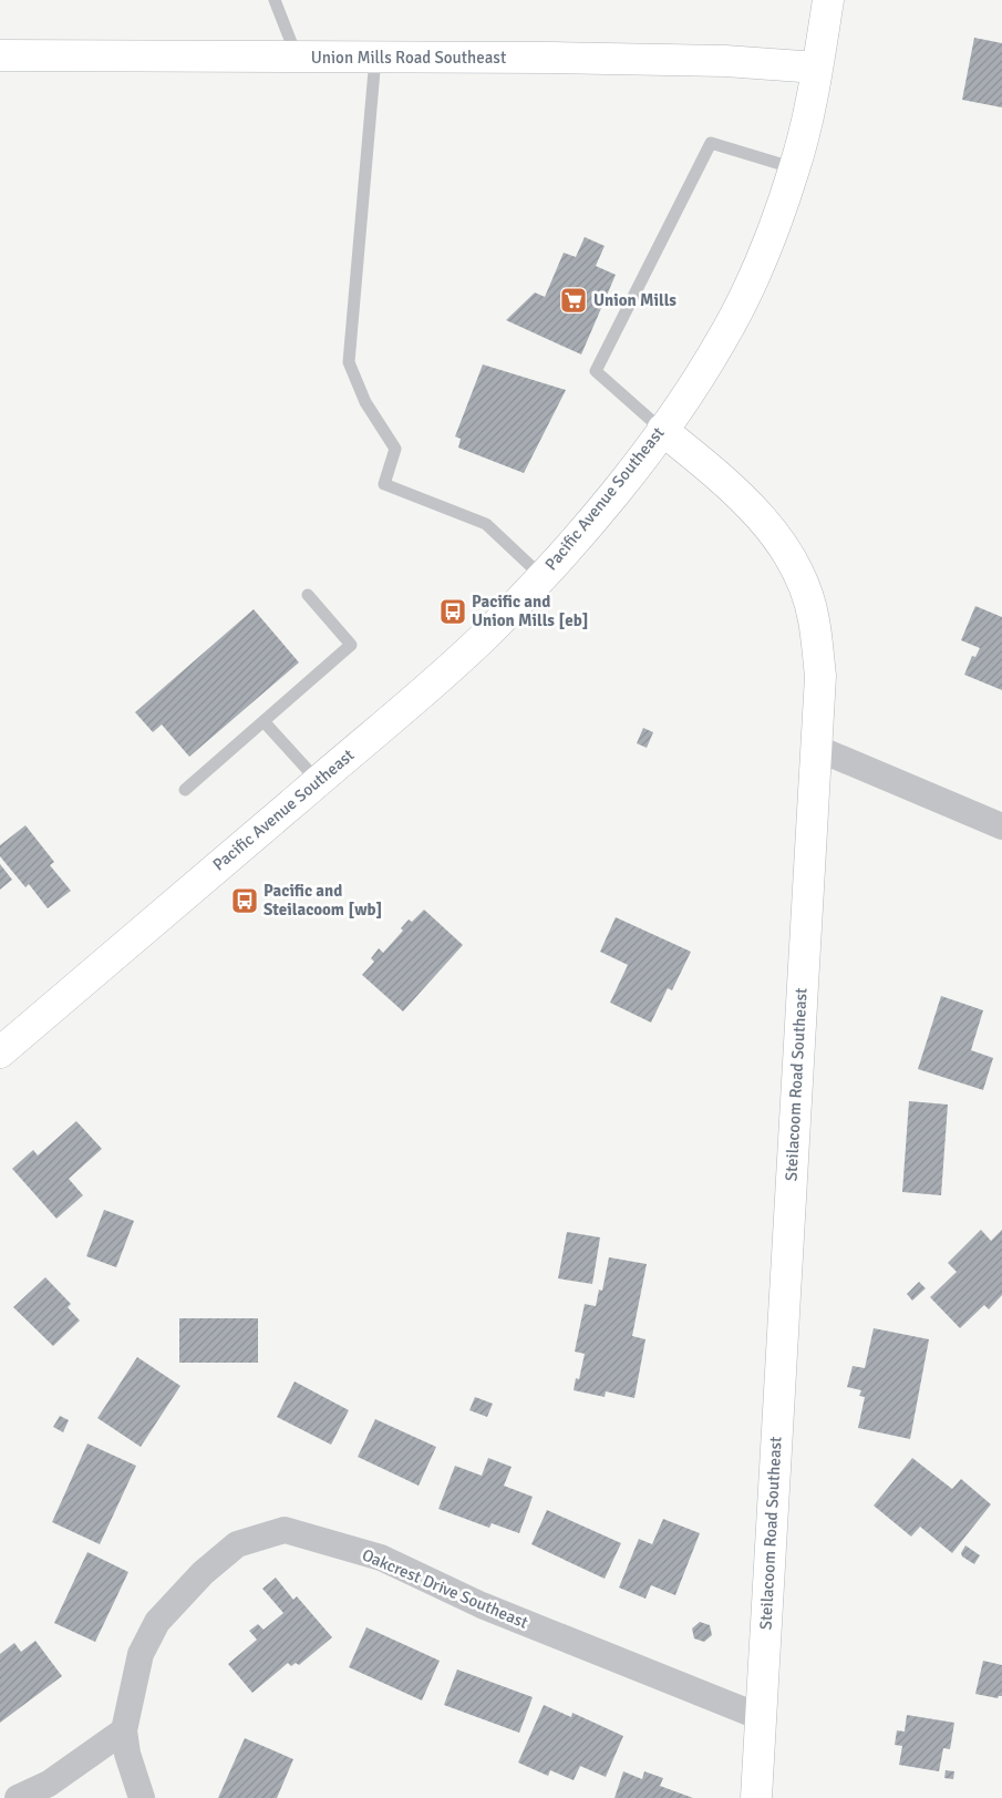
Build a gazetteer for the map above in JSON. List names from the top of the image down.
{
  "streets": {
    "street": [
      "Union Mills Road Southeast",
      "Pacific Avenue Southeast",
      "Steilacoom Road Southeast",
      "Oakcrest Drive Southeast"
    ]
  },
  "crossings": [
    ["Union Mills Road Southeast", "Pacific Avenue Southeast"],
    ["Pacific Avenue Southeast", "Steilacoom Road Southeast"],
    ["Steilacoom Road Southeast", "Oakcrest Drive Southeast"]
  ],
  "places": {
    "supermarket": ["Union Mills"],
    "bus stop": ["Pacific and Union Mills [eb]", "Pacific and Steilacoom [wb]"]
  }
}
